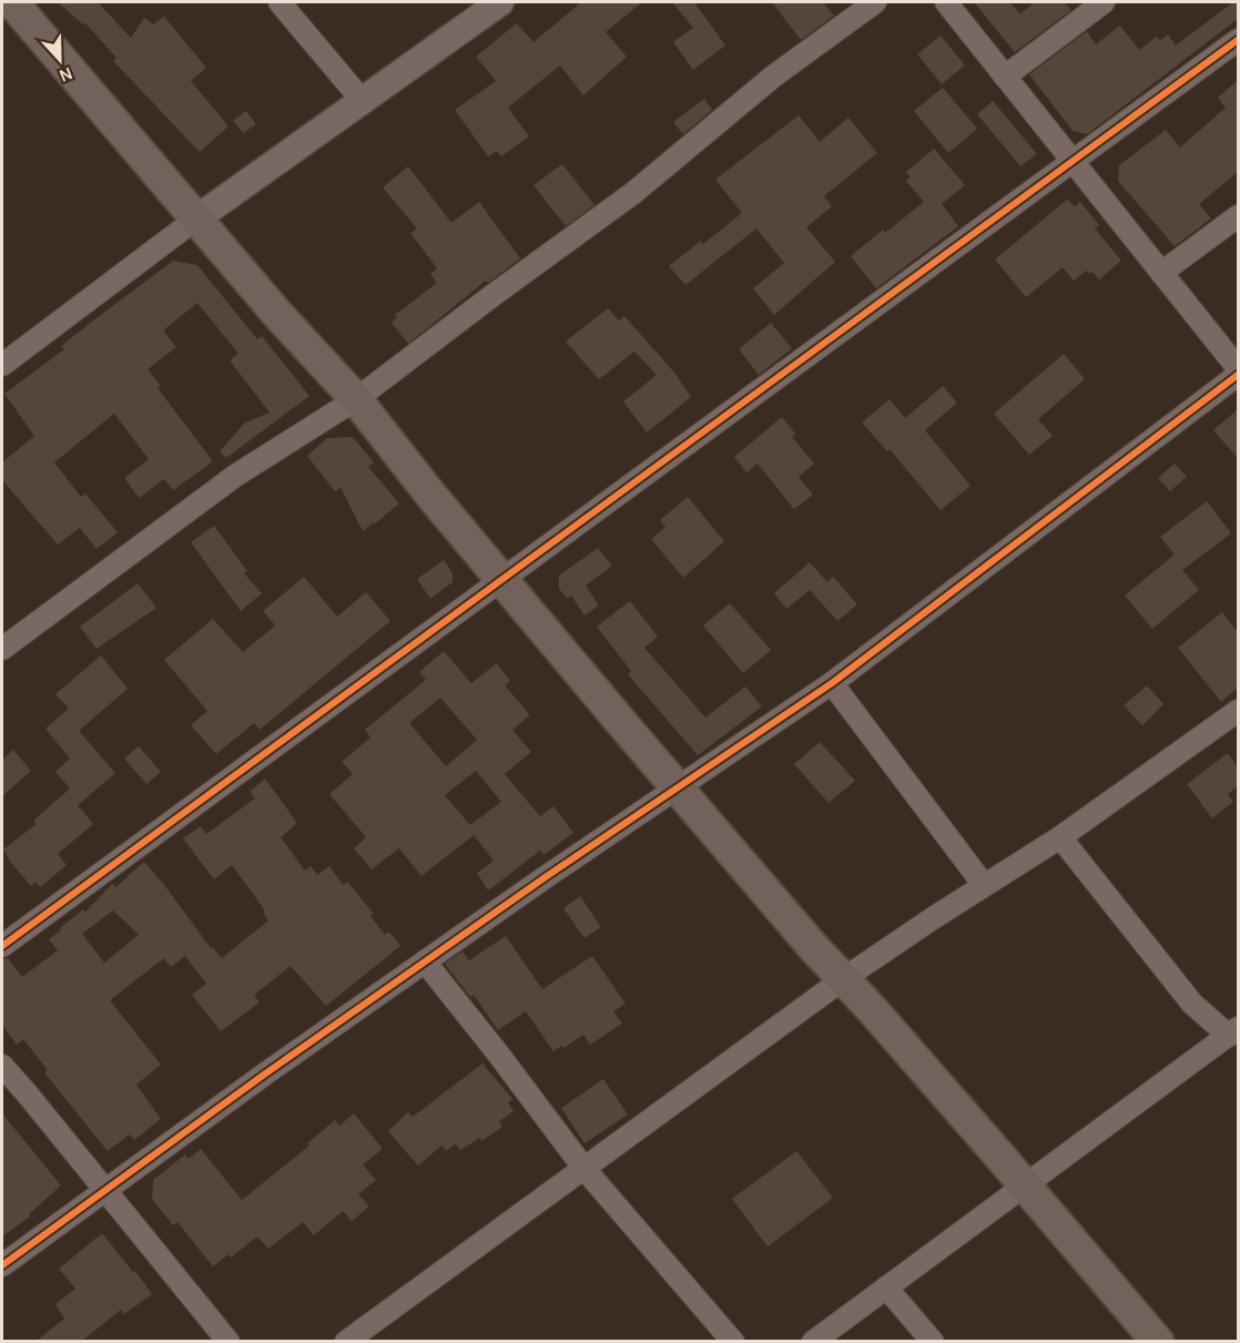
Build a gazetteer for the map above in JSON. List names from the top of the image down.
{
  "north": "bottom"
}
